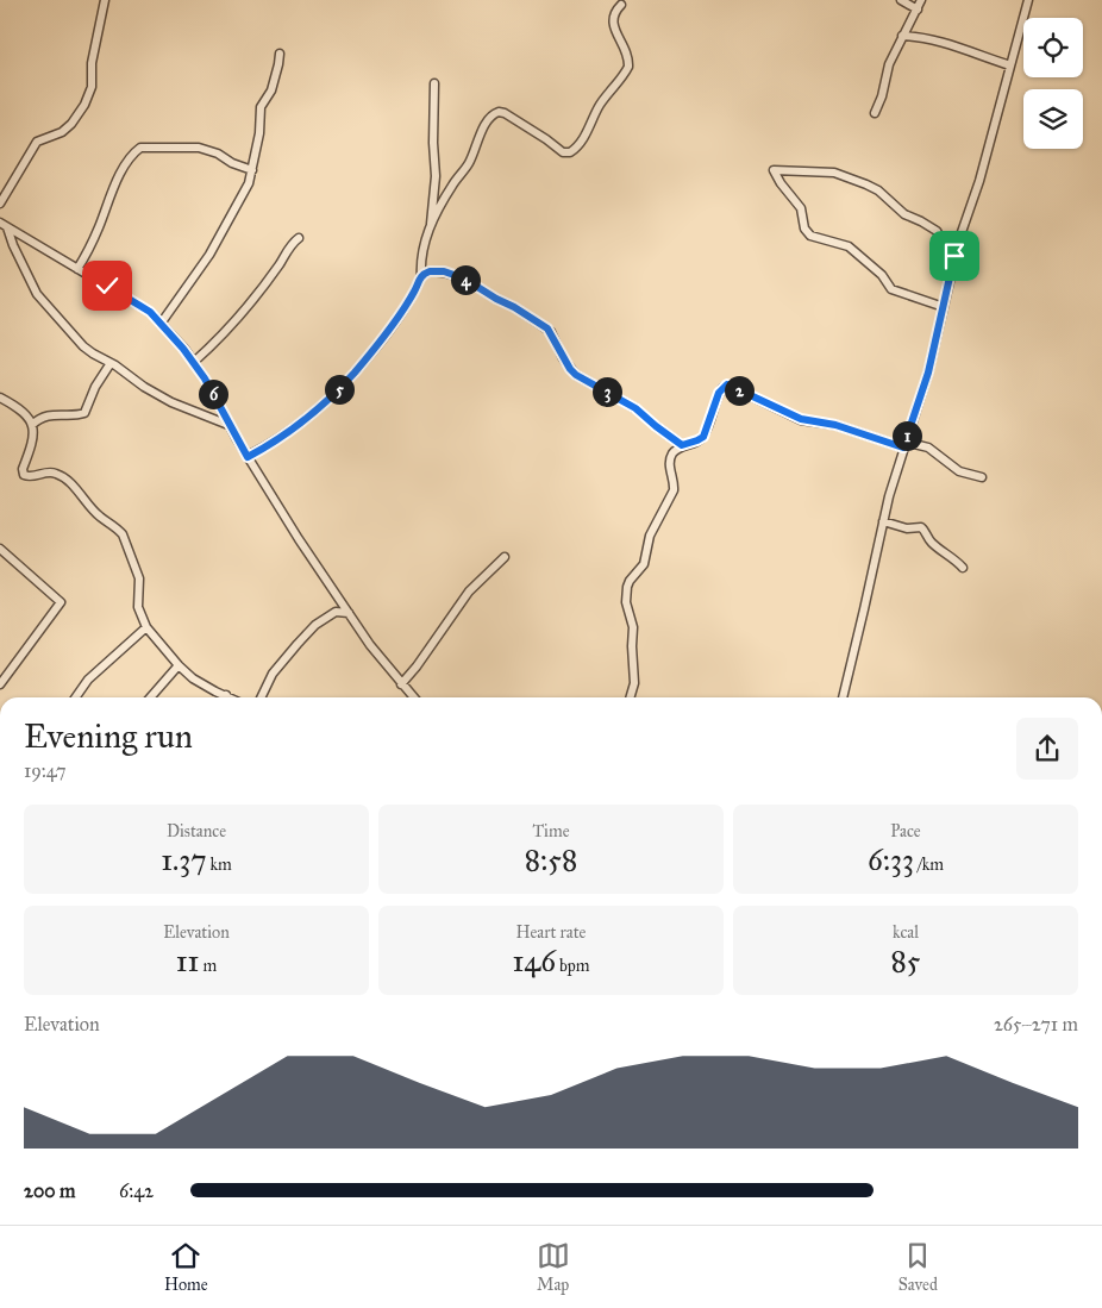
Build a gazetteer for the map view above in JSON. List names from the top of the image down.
{
  "page": {
    "pins": [
      "4",
      "5",
      "2",
      "3",
      "6",
      "1"
    ],
    "heading": ["Evening run", "19:47"],
    "stats": [
      ["Distance", "1.37 km"],
      ["Time", "8:58"],
      ["Pace", "6:33 /km"],
      ["Elevation", "11 m"],
      ["Heart rate", "146 bpm"],
      ["kcal", "85"]
    ],
    "chart": ["Elevation", "265–271 m"],
    "list": [
      {
        "name": "200 m",
        "note": "6:42"
      }
    ],
    "tabs": ["Home", "Map", "Saved"]
  }
}
